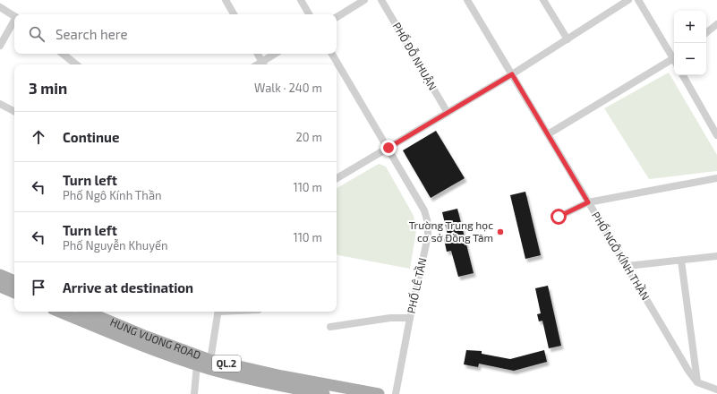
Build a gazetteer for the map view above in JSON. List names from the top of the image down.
{
  "streets": {
    "main road": ["HUNG VUONG ROAD", "QL.2"],
    "street": ["PHỐ ĐỖ NHUẬN", "PHỐ NGÔ KÍNH THẦN", "PHỐ LÊ TẦN"]
  },
  "places": ["Trường Trung học cơ sở Đồng Tâm"],
  "page": {
    "map_buttons": ["+", "−"],
    "search": "Search here",
    "heading": ["3 min", "Walk · 240 m"],
    "list": [
      ["Continue", "20 m"],
      ["Turn left", "Phố Ngô Kính Thần", "110 m"],
      ["Turn left", "Phố Nguyễn Khuyến", "110 m"],
      "Arrive at destination"
    ]
  }
}
